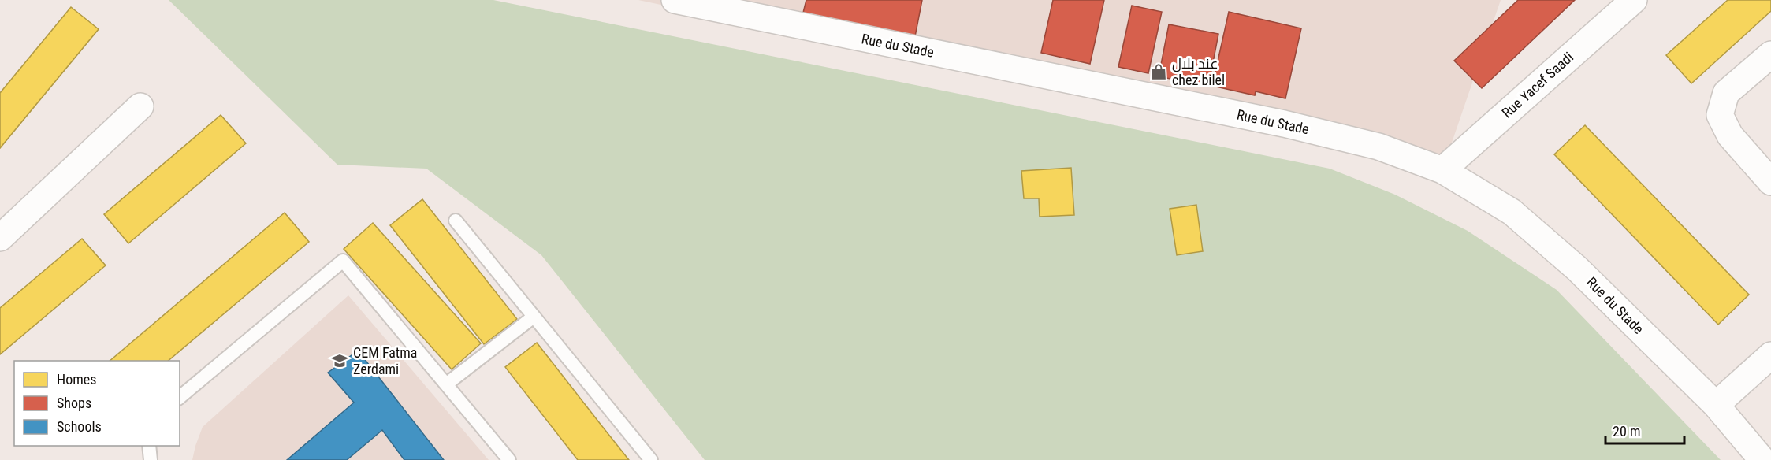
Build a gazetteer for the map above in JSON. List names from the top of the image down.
{
  "streets": {
    "street": ["Rue du Stade", "Rue Yacef Saadi"]
  },
  "crossings": [
    ["Rue du Stade", "Rue Yacef Saadi"]
  ],
  "places": {
    "shop": ["عند بلال chez bilel"],
    "school or university": ["CEM Fatma Zerdami"]
  },
  "legend": ["Homes", "Shops", "Schools"],
  "scale_bar": "20 m"
}
